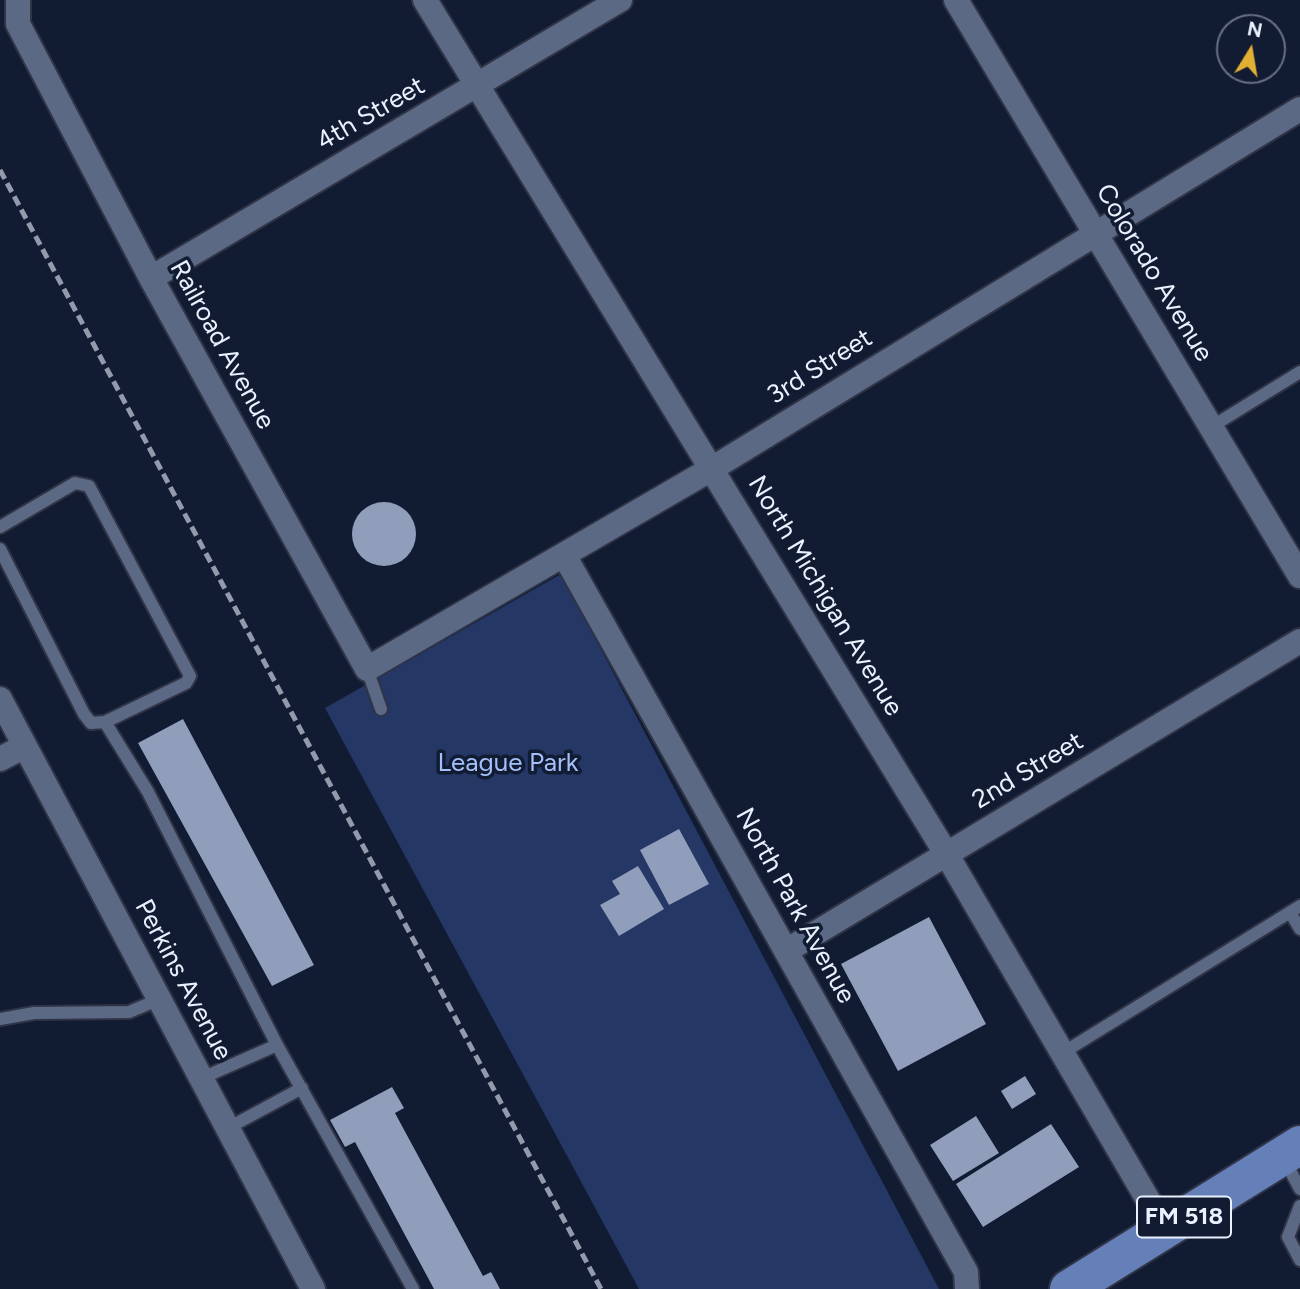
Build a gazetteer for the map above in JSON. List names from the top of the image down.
{
  "streets": {
    "main road": ["FM 518"],
    "street": [
      "4th Street",
      "Colorado Avenue",
      "Railroad Avenue",
      "3rd Street",
      "North Michigan Avenue",
      "2nd Street",
      "North Park Avenue",
      "Perkins Avenue"
    ]
  },
  "crossings": [
    ["4th Street", "Railroad Avenue"],
    ["4th Street", "North Michigan Avenue"],
    ["Colorado Avenue", "3rd Street"],
    ["Railroad Avenue", "3rd Street"],
    ["3rd Street", "North Michigan Avenue"],
    ["3rd Street", "North Park Avenue"],
    ["North Michigan Avenue", "2nd Street"],
    ["North Michigan Avenue", "FM 518"],
    ["2nd Street", "North Park Avenue"]
  ],
  "parks": ["League Park"],
  "north": "top"
}
